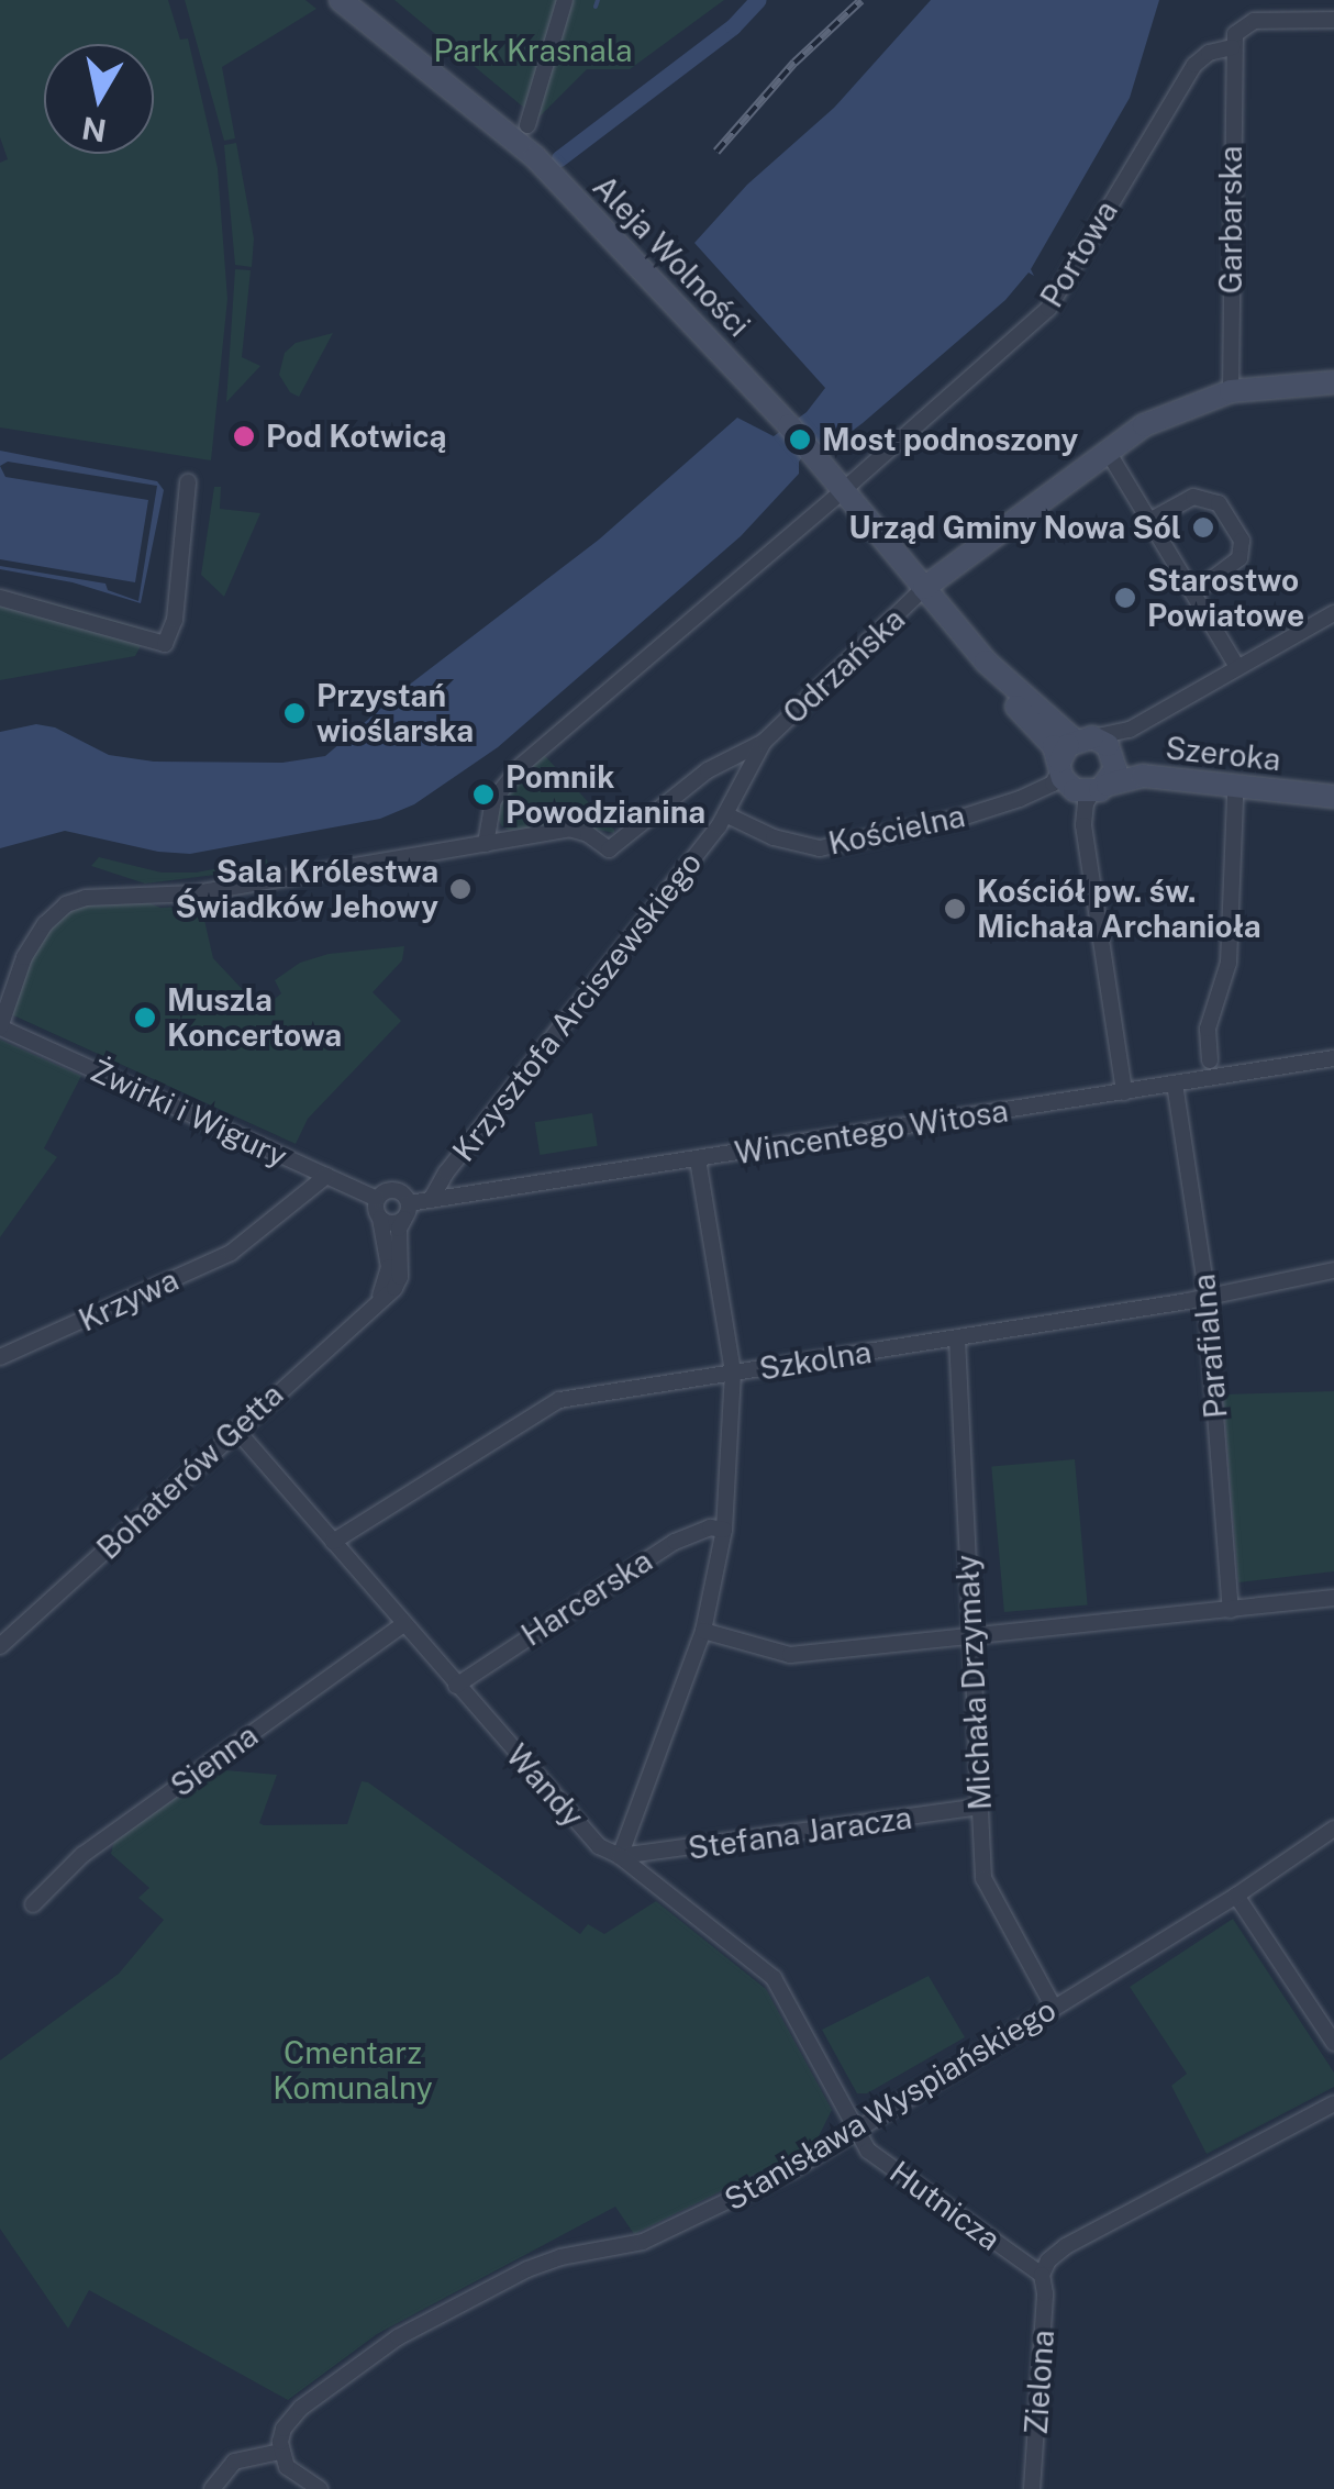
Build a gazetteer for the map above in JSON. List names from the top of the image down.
{
  "streets": {
    "street": [
      "Garbarska",
      "Portowa",
      "Aleja Wolności",
      "Odrzańska",
      "Szeroka",
      "Kościelna",
      "Krzysztofa Arciszewskiego",
      "Żwirki i Wigury",
      "Wincentego Witosa",
      "Krzywa",
      "Parafialna",
      "Szkolna",
      "Bohaterów Getta",
      "Harcerska",
      "Michała Drzymały",
      "Sienna",
      "Wandy",
      "Stefana Jaracza",
      "Stanisława Wyspiańskiego",
      "Hutnicza",
      "Zielona"
    ]
  },
  "crossings": [
    ["Garbarska", "Portowa"],
    ["Portowa", "Odrzańska"],
    ["Aleja Wolności", "Odrzańska"],
    ["Odrzańska", "Kościelna"],
    ["Odrzańska", "Krzysztofa Arciszewskiego"],
    ["Szeroka", "Kościelna"],
    ["Kościelna", "Krzysztofa Arciszewskiego"],
    ["Krzysztofa Arciszewskiego", "Wincentego Witosa"],
    ["Żwirki i Wigury", "Wincentego Witosa"],
    ["Żwirki i Wigury", "Krzywa"],
    ["Żwirki i Wigury", "Bohaterów Getta"],
    ["Wincentego Witosa", "Parafialna"],
    ["Wincentego Witosa", "Bohaterów Getta"],
    ["Parafialna", "Szkolna"],
    ["Szkolna", "Michała Drzymały"],
    ["Szkolna", "Wandy"],
    ["Bohaterów Getta", "Wandy"],
    ["Harcerska", "Wandy"],
    ["Michała Drzymały", "Stefana Jaracza"],
    ["Michała Drzymały", "Stanisława Wyspiańskiego"],
    ["Sienna", "Wandy"],
    ["Wandy", "Stefana Jaracza"],
    ["Wandy", "Stanisława Wyspiańskiego"],
    ["Wandy", "Hutnicza"],
    ["Stanisława Wyspiańskiego", "Hutnicza"],
    ["Hutnicza", "Zielona"]
  ],
  "parks": ["Park Krasnala", "Cmentarz Komunalny"],
  "places": [
    "Pod Kotwicą",
    "Most podnoszony",
    "Urząd Gminy Nowa Sól",
    "Starostwo Powiatowe",
    "Przystań wioślarska",
    "Pomnik Powodzianina",
    "Sala Królestwa Świadków Jehowy",
    "Kościół pw. św. Michała Archanioła",
    "Muszla Koncertowa"
  ],
  "north": "bottom"
}
